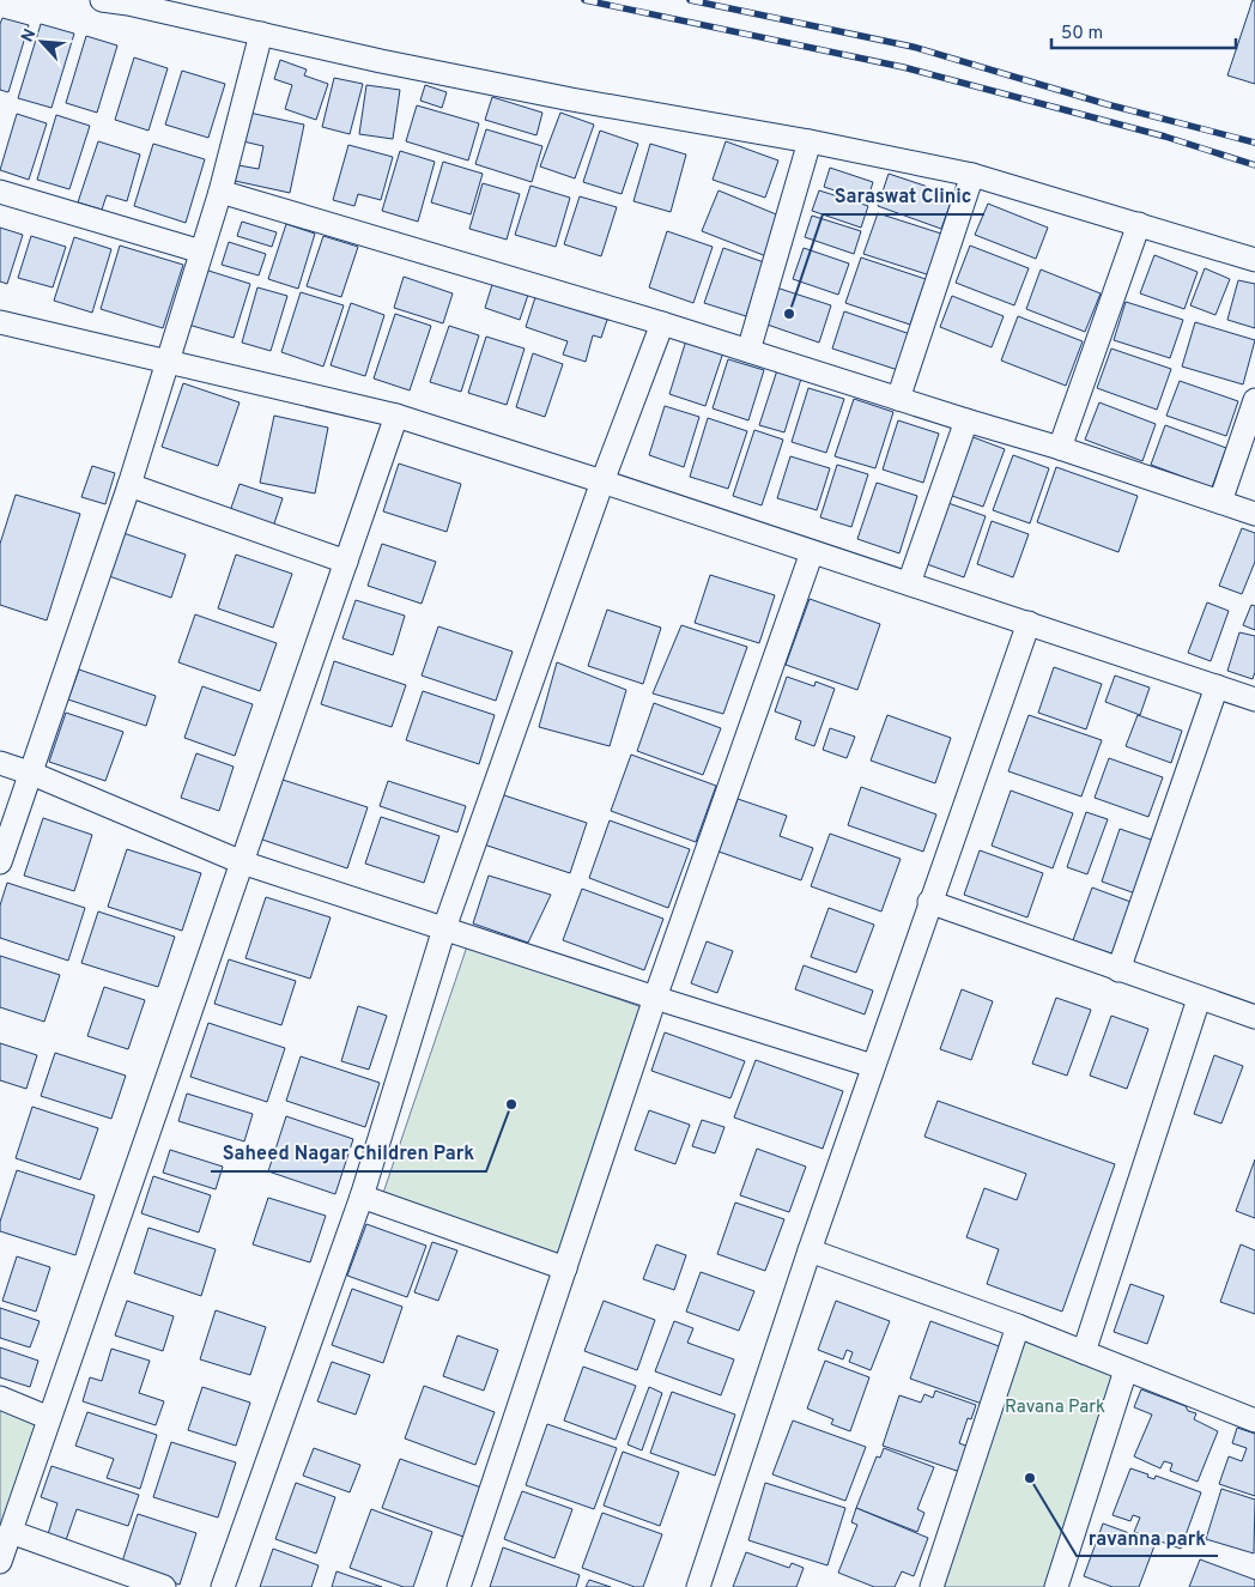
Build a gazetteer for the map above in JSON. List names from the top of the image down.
{
  "parks": ["Ravana Park"],
  "places": ["Saraswat Clinic", "Saheed Nagar Children Park", "ravanna park"],
  "scale_bar": "50 m",
  "north": "top left"
}
